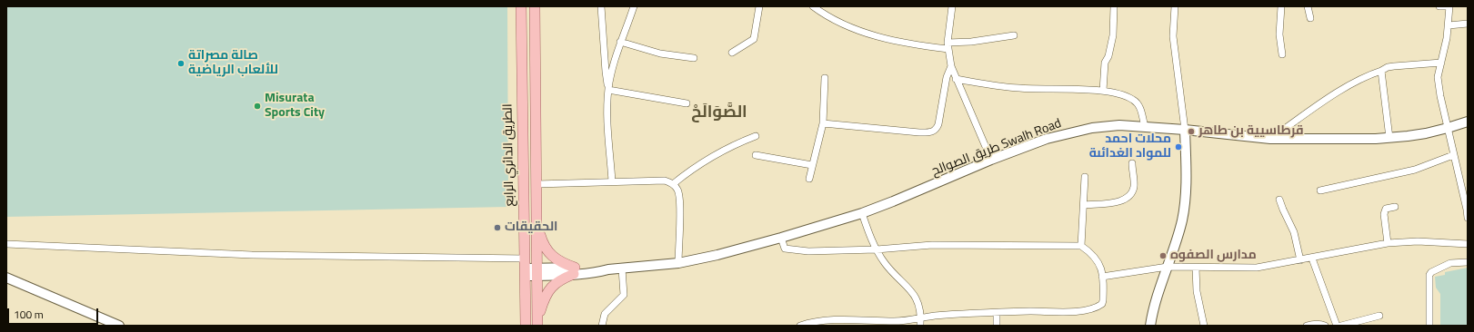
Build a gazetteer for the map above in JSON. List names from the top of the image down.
{
  "streets": {
    "main road": ["الطريق الدائري الرابع"],
    "street": ["طريق الصوالح Swalh Road"]
  },
  "crossings": [
    ["طريق الصوالح Swalh Road", "الطريق الدائري الرابع"]
  ],
  "districts": ["الصَّوَالَحْ"],
  "places": [
    "صالة مصراتة للألعاب الرياضية",
    "Misurata Sports City",
    "قرطاسيية بن طاهر",
    "محلات احمد للمواد الغدائىة",
    "الحقيقات",
    "مدارس الصفوه"
  ],
  "scale_bar": "100 m"
}
